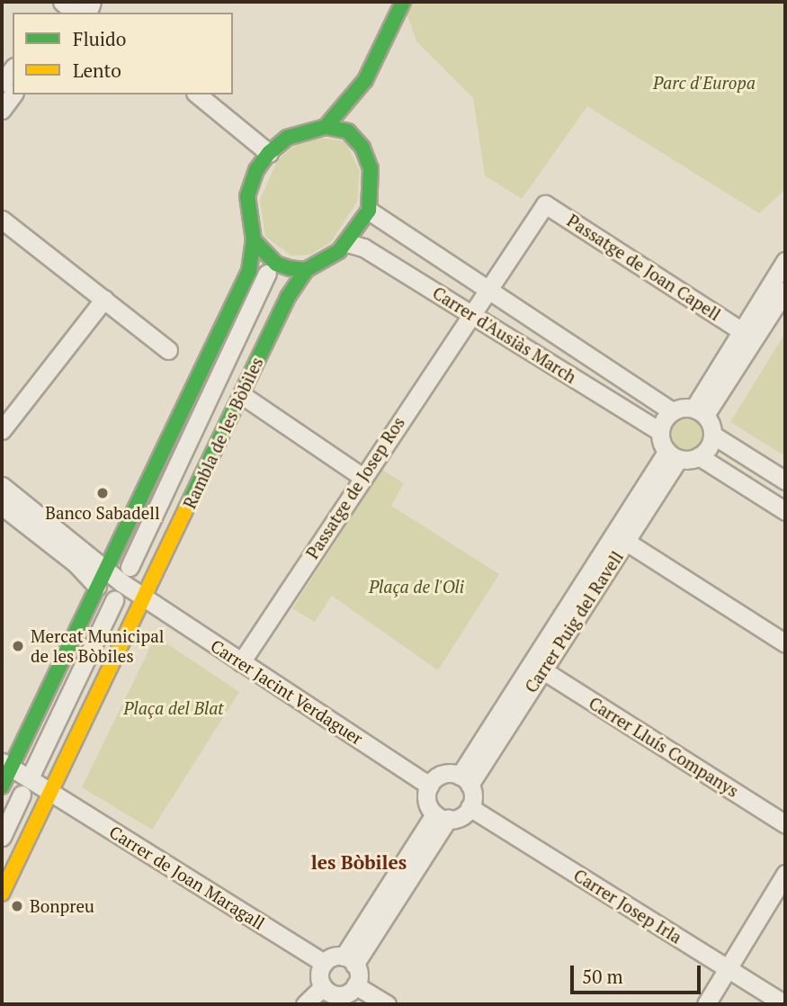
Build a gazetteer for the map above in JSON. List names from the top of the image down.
{
  "streets": {
    "main road": ["Rambla de les Bòbiles"],
    "street": [
      "Passatge de Joan Capell",
      "Carrer d'Ausiàs March",
      "Passatge de Josep Ros",
      "Carrer Puig del Ravell",
      "Carrer Jacint Verdaguer",
      "Carrer Lluís Companys",
      "Carrer de Joan Maragall",
      "Carrer Josep Irla"
    ]
  },
  "crossings": [
    ["Passatge de Joan Capell", "Passatge de Josep Ros"],
    ["Carrer d'Ausiàs March", "Rambla de les Bòbiles"],
    ["Carrer d'Ausiàs March", "Passatge de Josep Ros"],
    ["Carrer d'Ausiàs March", "Carrer Puig del Ravell"],
    ["Rambla de les Bòbiles", "Carrer Jacint Verdaguer"],
    ["Rambla de les Bòbiles", "Carrer de Joan Maragall"],
    ["Passatge de Josep Ros", "Carrer Jacint Verdaguer"],
    ["Carrer Puig del Ravell", "Carrer Jacint Verdaguer"],
    ["Carrer Puig del Ravell", "Carrer Lluís Companys"],
    ["Carrer Puig del Ravell", "Carrer Josep Irla"],
    ["Carrer Jacint Verdaguer", "Carrer Josep Irla"]
  ],
  "districts": ["les Bòbiles"],
  "parks": ["Parc d'Europa", "Plaça de l'Oli", "Plaça del Blat"],
  "places": ["Banco Sabadell", "Mercat Municipal de les Bòbiles", "Bonpreu"],
  "legend": ["Fluido", "Lento"],
  "scale_bar": "50 m"
}
